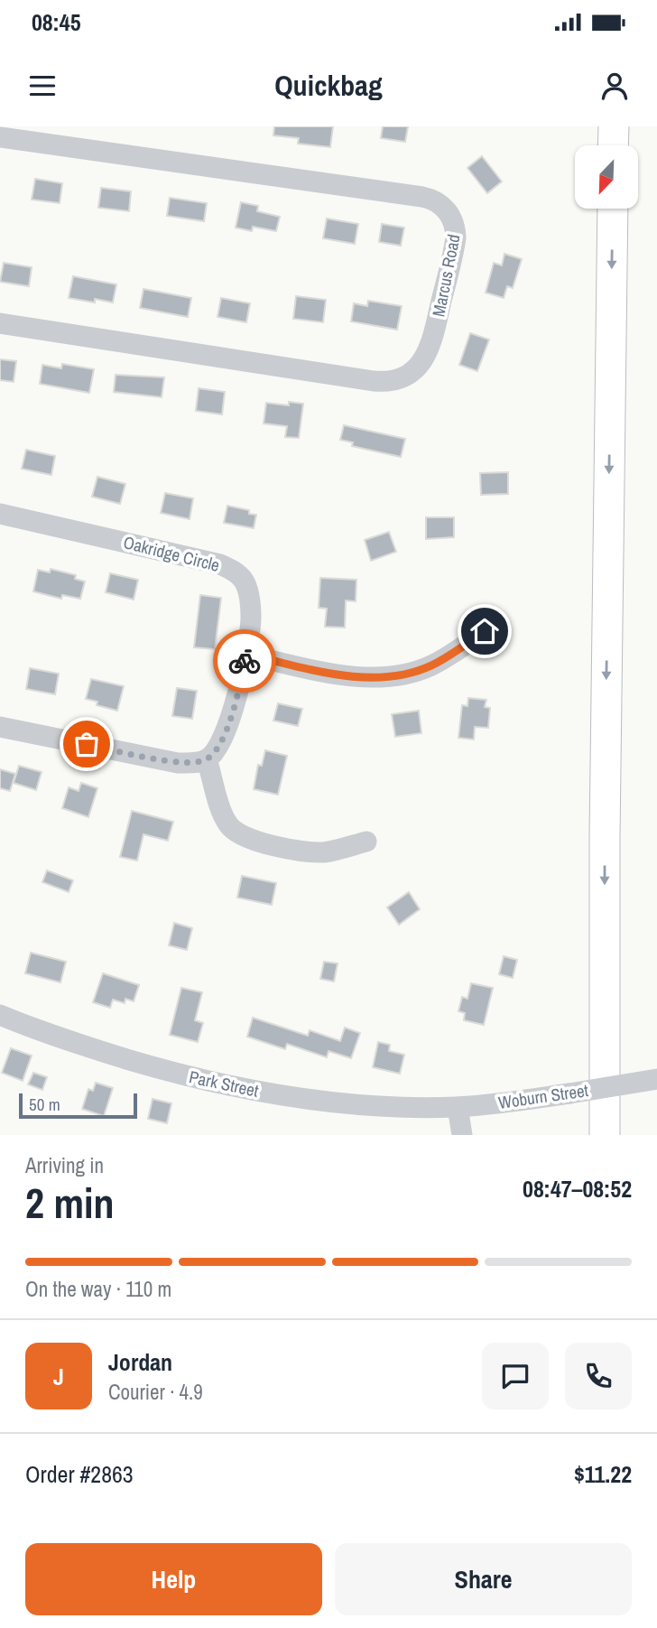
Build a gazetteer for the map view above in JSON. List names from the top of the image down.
{
  "streets": {
    "street": [
      "Marcus Road",
      "Oakridge Circle",
      "Park Street",
      "Woburn Street"
    ]
  },
  "crossings": [
    ["Park Street", "Woburn Street"]
  ],
  "scale_bar": "50 m",
  "north": "bottom left",
  "page": {
    "status": "08:45",
    "header": "Quickbag",
    "scale": "50 m",
    "heading": ["2 min", "Arriving in", "08:47–08:52"],
    "panel": [
      "Jordan",
      "Courier · 4.9",
      "Order #2863",
      "$11.22"
    ],
    "bar": "On the way · 110 m",
    "round": "J",
    "buttons": ["Help", "Share"]
  }
}
